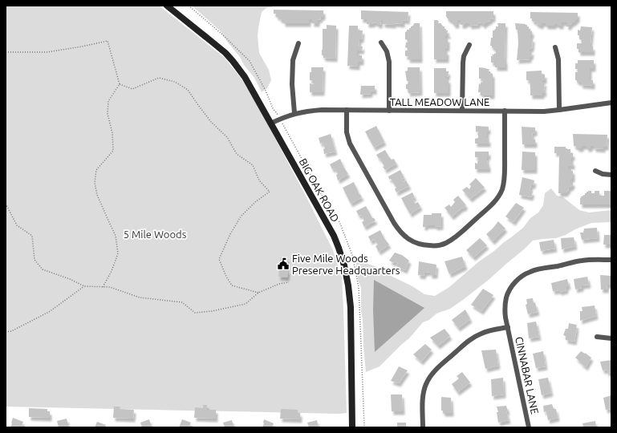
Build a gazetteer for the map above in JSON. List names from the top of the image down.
{
  "streets": {
    "street": ["TALL MEADOW LANE", "BIG OAK ROAD", "CINNABAR LANE"]
  },
  "crossings": [
    ["TALL MEADOW LANE", "BIG OAK ROAD"]
  ],
  "parks": ["5 Mile Woods"],
  "places": {
    "public building": ["Five Mile Woods Preserve Headquarters"]
  }
}
